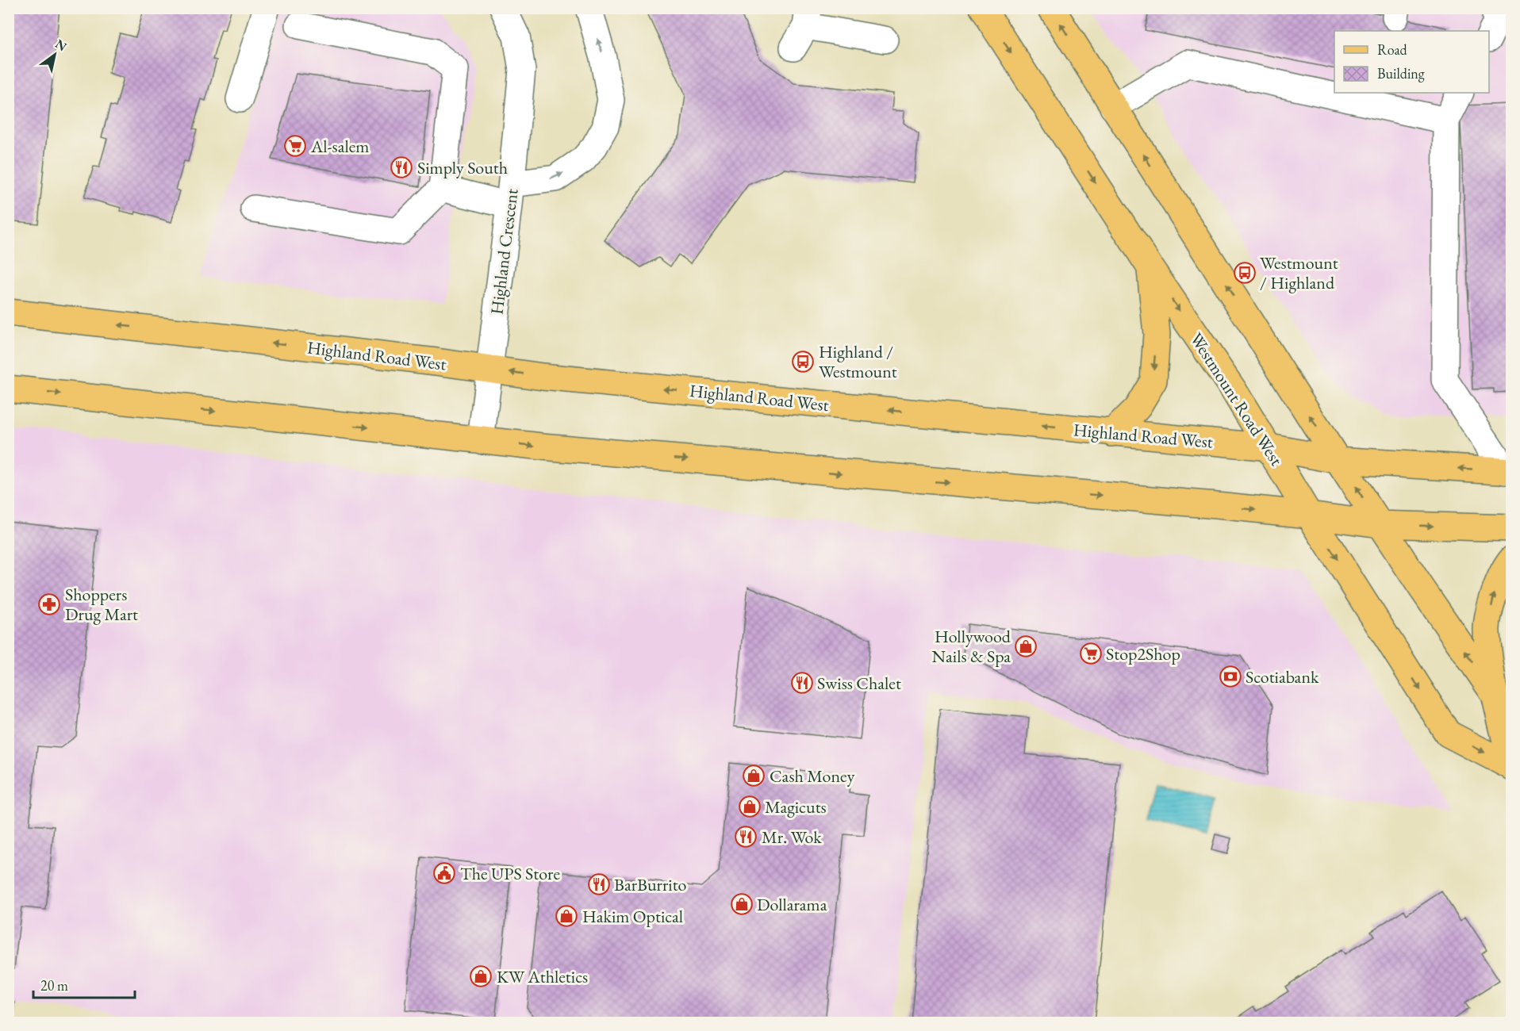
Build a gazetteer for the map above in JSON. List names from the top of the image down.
{
  "streets": {
    "main road": ["Highland Road West", "Westmount Road West"],
    "street": ["Highland Crescent"]
  },
  "crossings": [
    ["Highland Crescent", "Highland Road West"],
    ["Highland Road West", "Westmount Road West"]
  ],
  "places": {
    "supermarket": ["Al-salem", "Stop2Shop"],
    "restaurant": [
      "Simply South",
      "Swiss Chalet",
      "Mr. Wok",
      "BarBurrito"
    ],
    "bus stop": ["Westmount / Highland", "Highland / Westmount"],
    "pharmacy": ["Shoppers Drug Mart"],
    "shop": [
      "Hollywood Nails & Spa",
      "Cash Money",
      "Magicuts",
      "Dollarama",
      "Hakim Optical",
      "KW Athletics"
    ],
    "bank": ["Scotiabank"],
    "public building": ["The UPS Store"]
  },
  "legend": ["Road", "Building"],
  "scale_bar": "20 m",
  "north": "top right"
}
